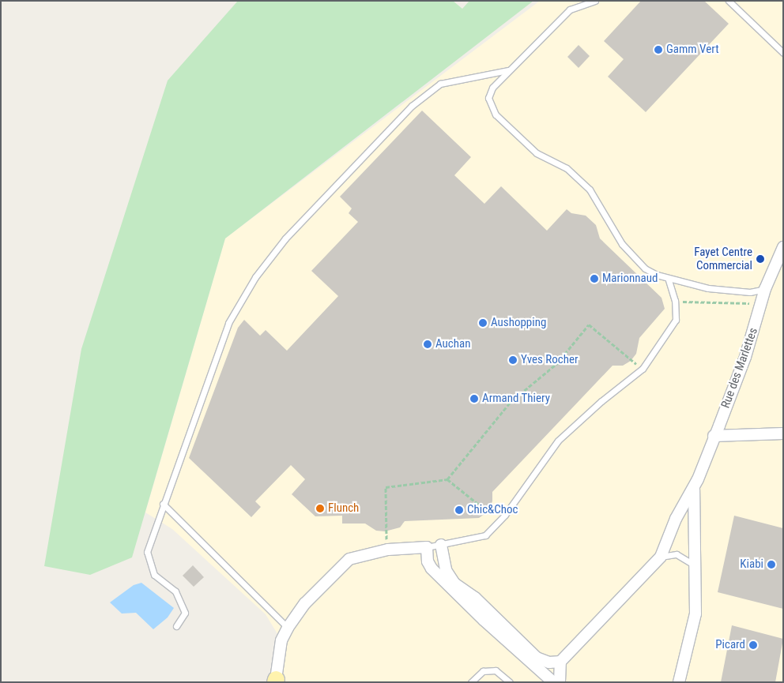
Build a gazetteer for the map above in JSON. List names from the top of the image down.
{
  "streets": {
    "street": ["Rue des Marlettes"]
  },
  "places": [
    "Gamm Vert",
    "Fayet Centre Commercial",
    "Marionnaud",
    "Aushopping",
    "Auchan",
    "Yves Rocher",
    "Armand Thiery",
    "Flunch",
    "Chic&Choc",
    "Kiabi",
    "Picard"
  ]
}
